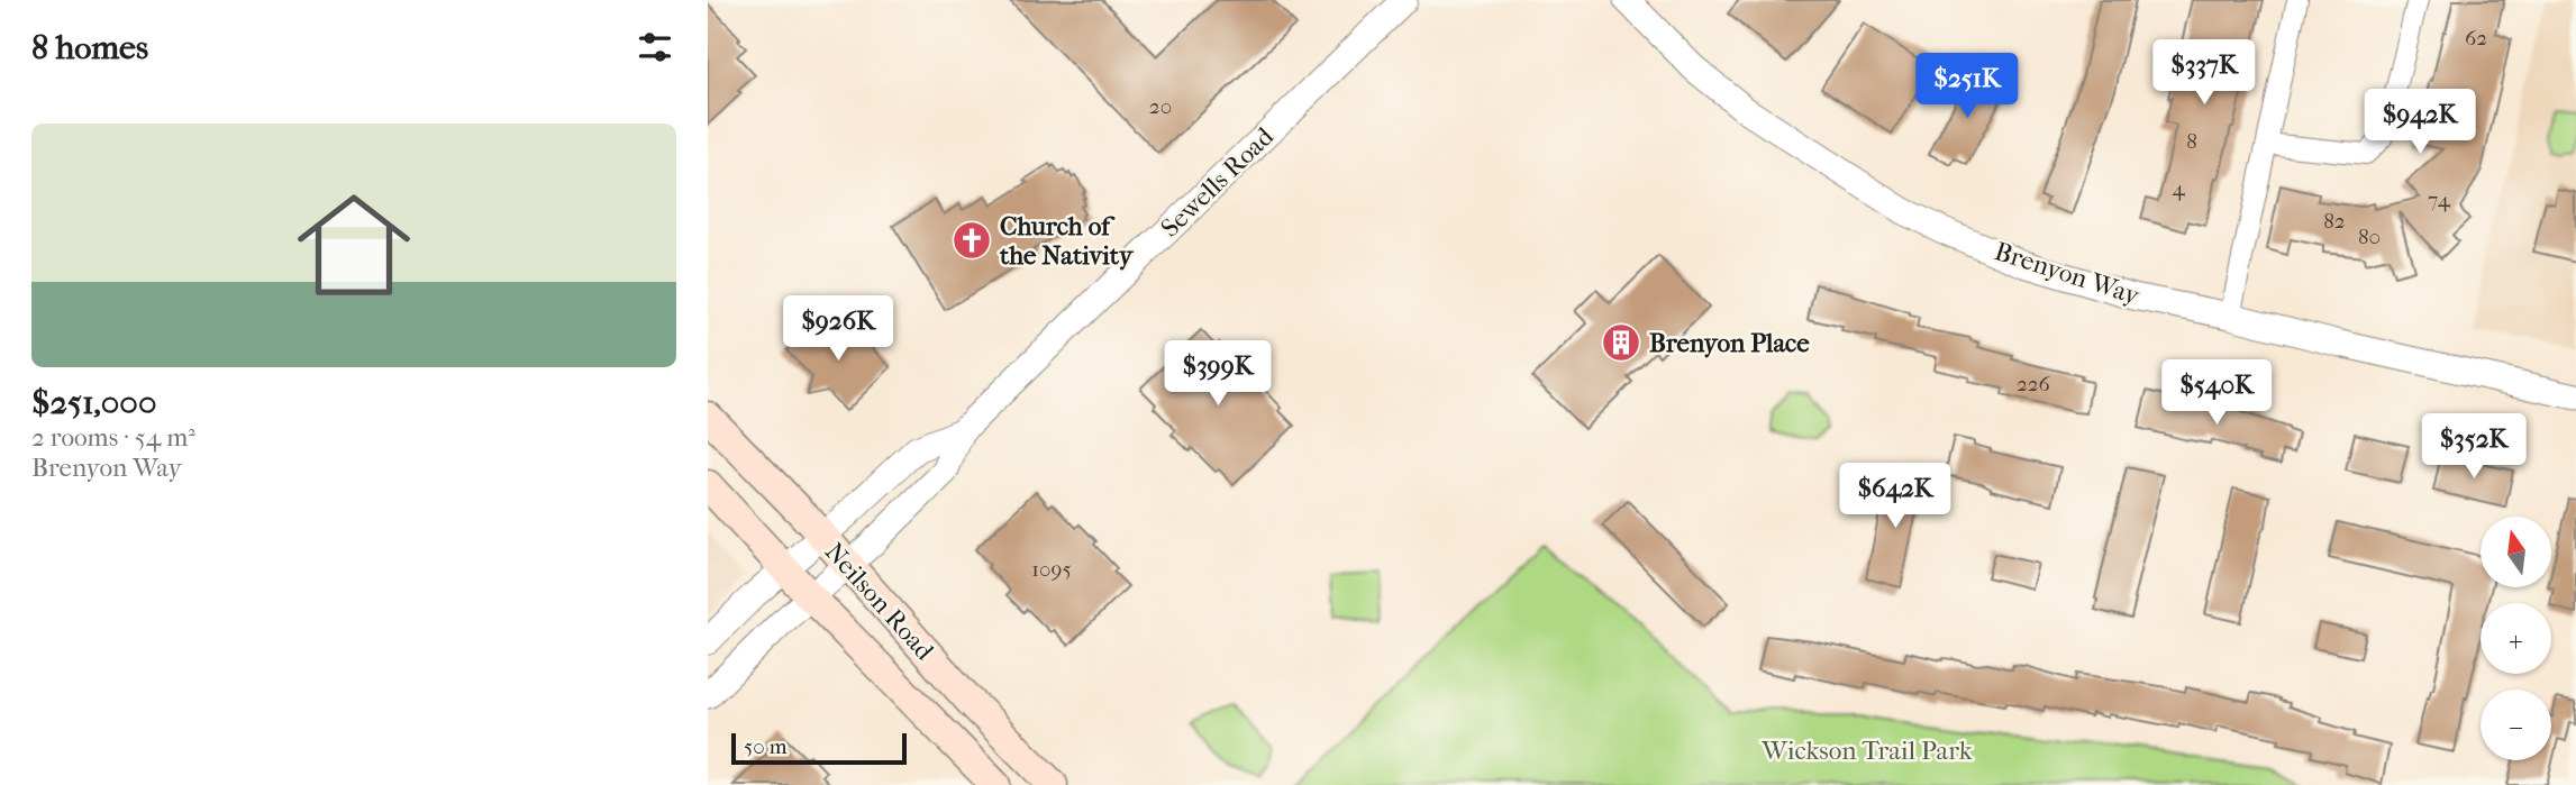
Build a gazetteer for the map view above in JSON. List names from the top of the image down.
{
  "streets": {
    "main road": ["Neilson Road"],
    "street": ["Sewells Road", "Brenyon Way"]
  },
  "crossings": [
    ["Sewells Road", "Neilson Road"]
  ],
  "parks": ["Wickson Trail Park"],
  "places": {
    "church": ["Church of the Nativity"],
    "building": ["Brenyon Place"]
  },
  "house_numbers": [
    "62",
    "20",
    "8",
    "4",
    "74",
    "82",
    "80",
    "226",
    "1095"
  ],
  "scale_bar": "50 m",
  "north": "top",
  "page": {
    "heading": "8 homes",
    "price": [
      "$337K",
      "$251K",
      "$942K",
      "$926K",
      "$399K",
      "$540K",
      "$352K",
      "$642K"
    ],
    "list": [
      {
        "name": "$251,000",
        "note": "2 rooms · 54 m² · Brenyon Way"
      }
    ],
    "map_buttons": ["+", "−"],
    "scale": "50 m"
  }
}
